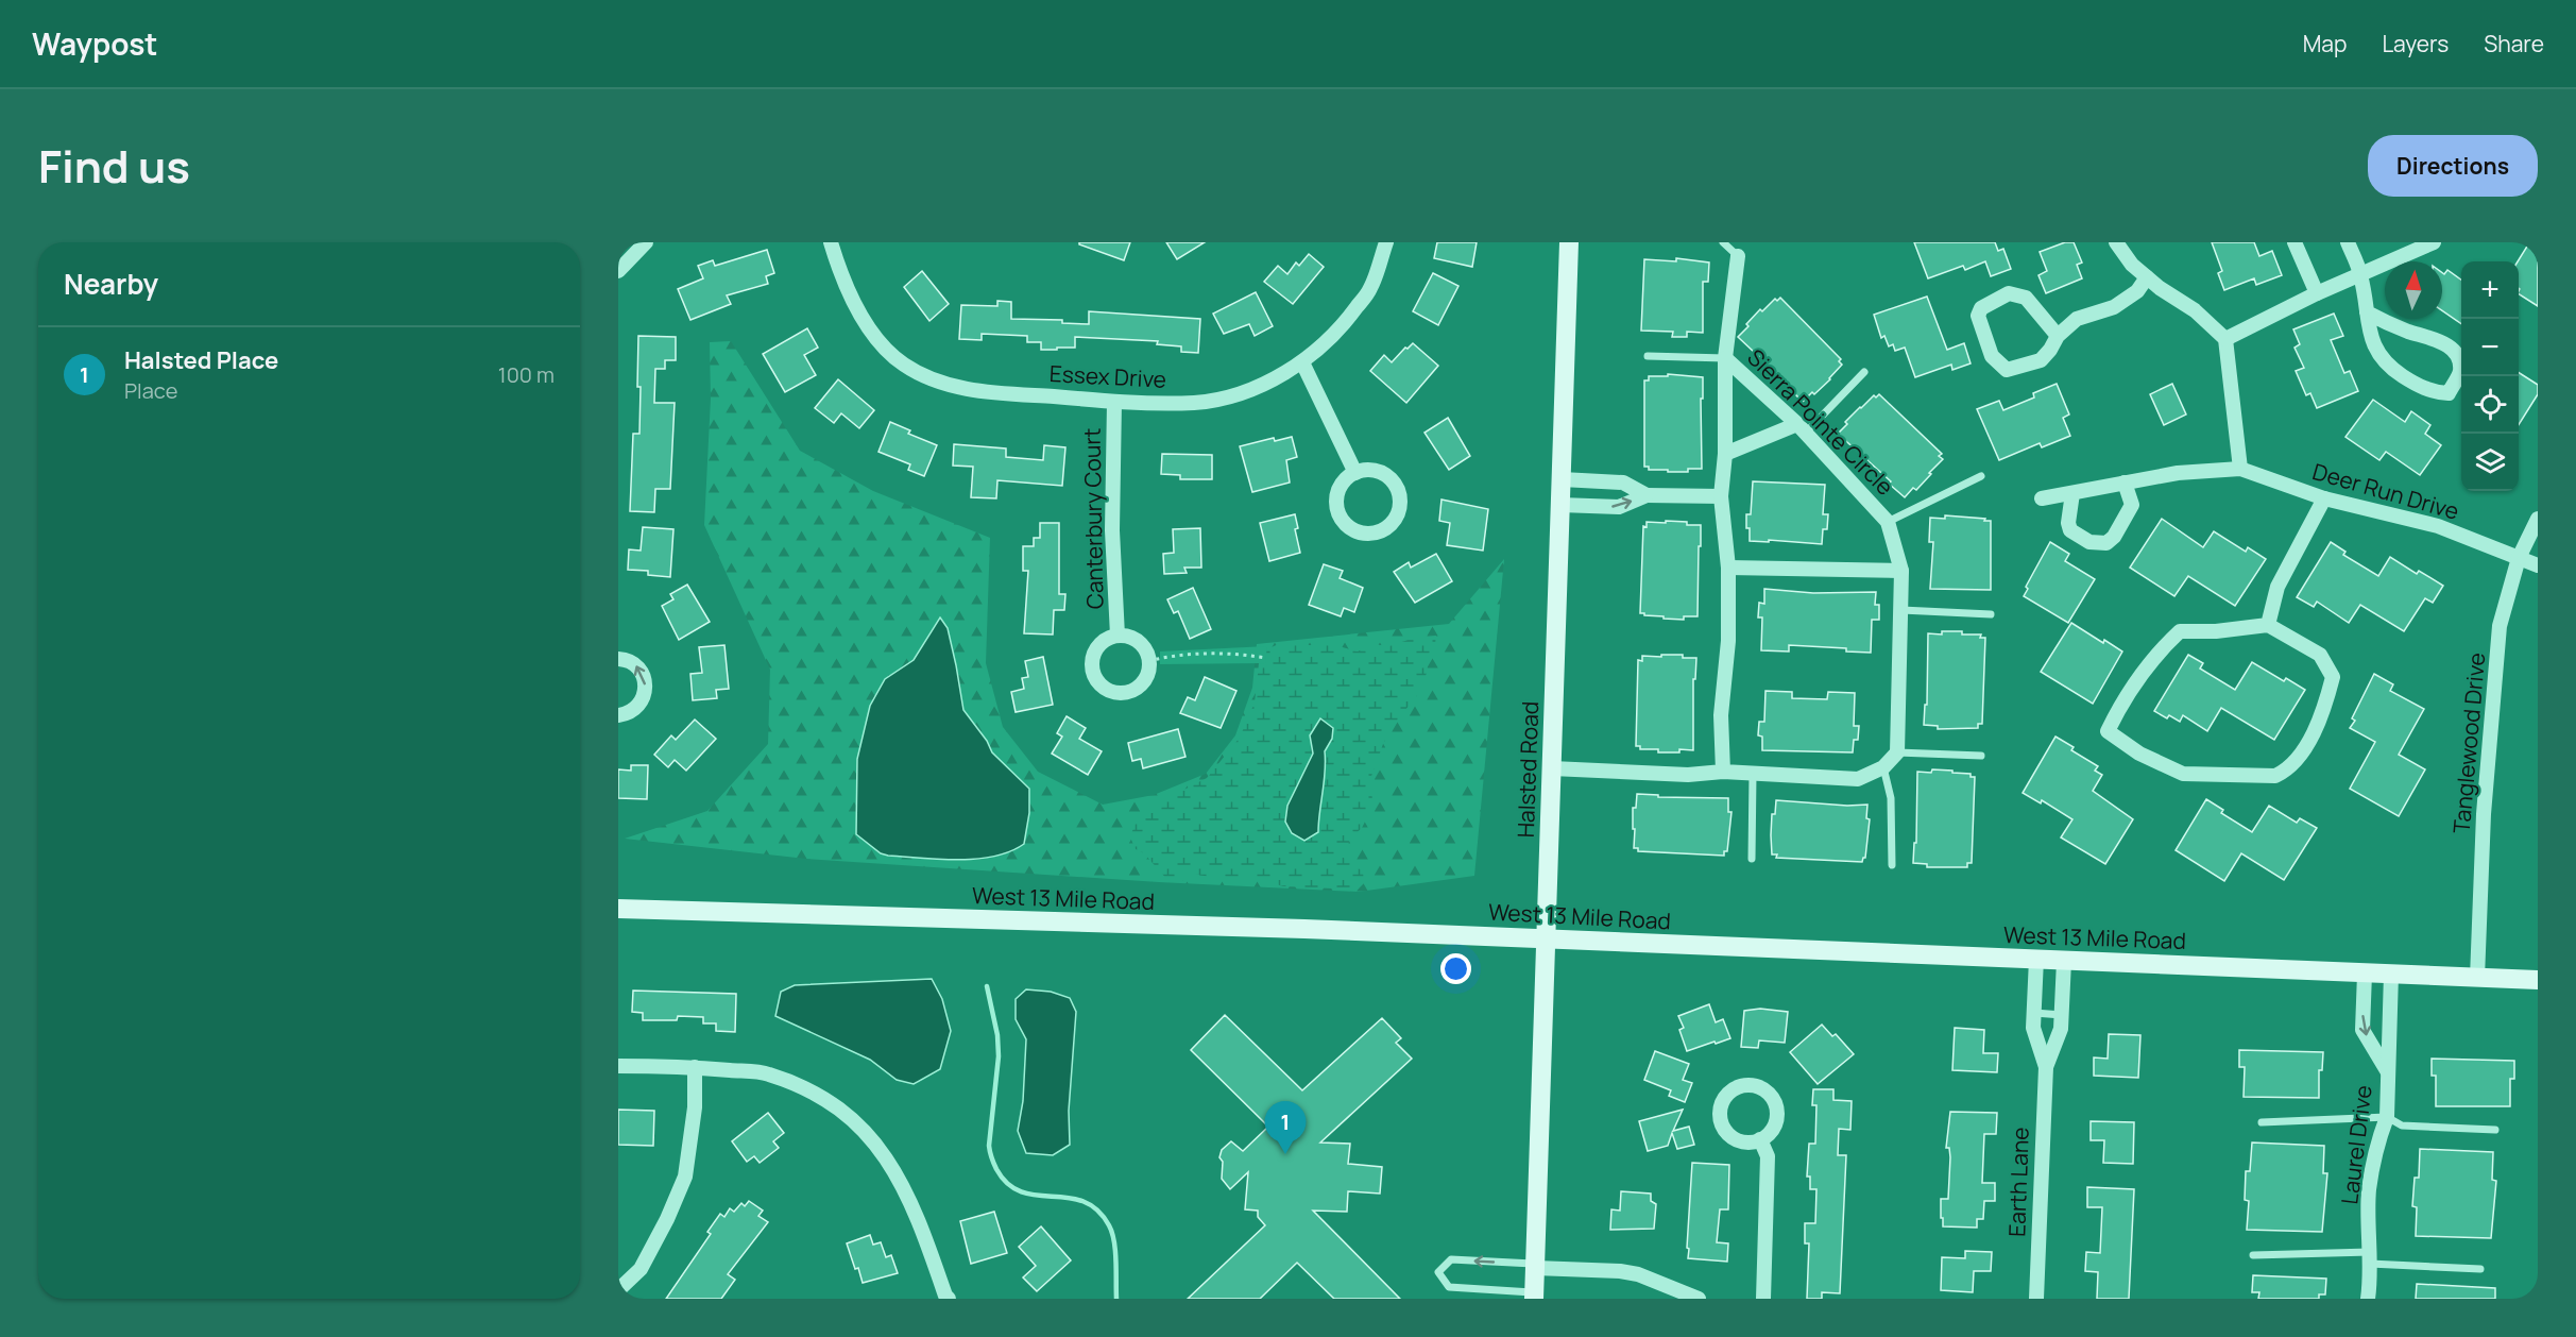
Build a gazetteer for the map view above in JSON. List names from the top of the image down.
{
  "streets": {
    "street": [
      "Essex Drive",
      "Sierra Pointe Circle",
      "Deer Run Drive",
      "Canterbury Court",
      "Tanglewood Drive",
      "Halsted Road",
      "West 13 Mile Road",
      "Laurel Drive",
      "Earth Lane"
    ]
  },
  "crossings": [
    ["Essex Drive", "Canterbury Court"],
    ["Deer Run Drive", "Tanglewood Drive"],
    ["Tanglewood Drive", "West 13 Mile Road"],
    ["Halsted Road", "West 13 Mile Road"],
    ["West 13 Mile Road", "Laurel Drive"],
    ["West 13 Mile Road", "Earth Lane"]
  ],
  "north": "top",
  "page": {
    "header": "Waypost",
    "nav": ["Map", "Layers", "Share"],
    "title": "Find us",
    "buttons": "Directions",
    "heading": "Nearby",
    "map_buttons": ["+", "−"],
    "list": [
      {
        "mark": "1",
        "name": "Halsted Place",
        "note": "Place",
        "value": "100 m"
      }
    ],
    "pins": "1"
  }
}
